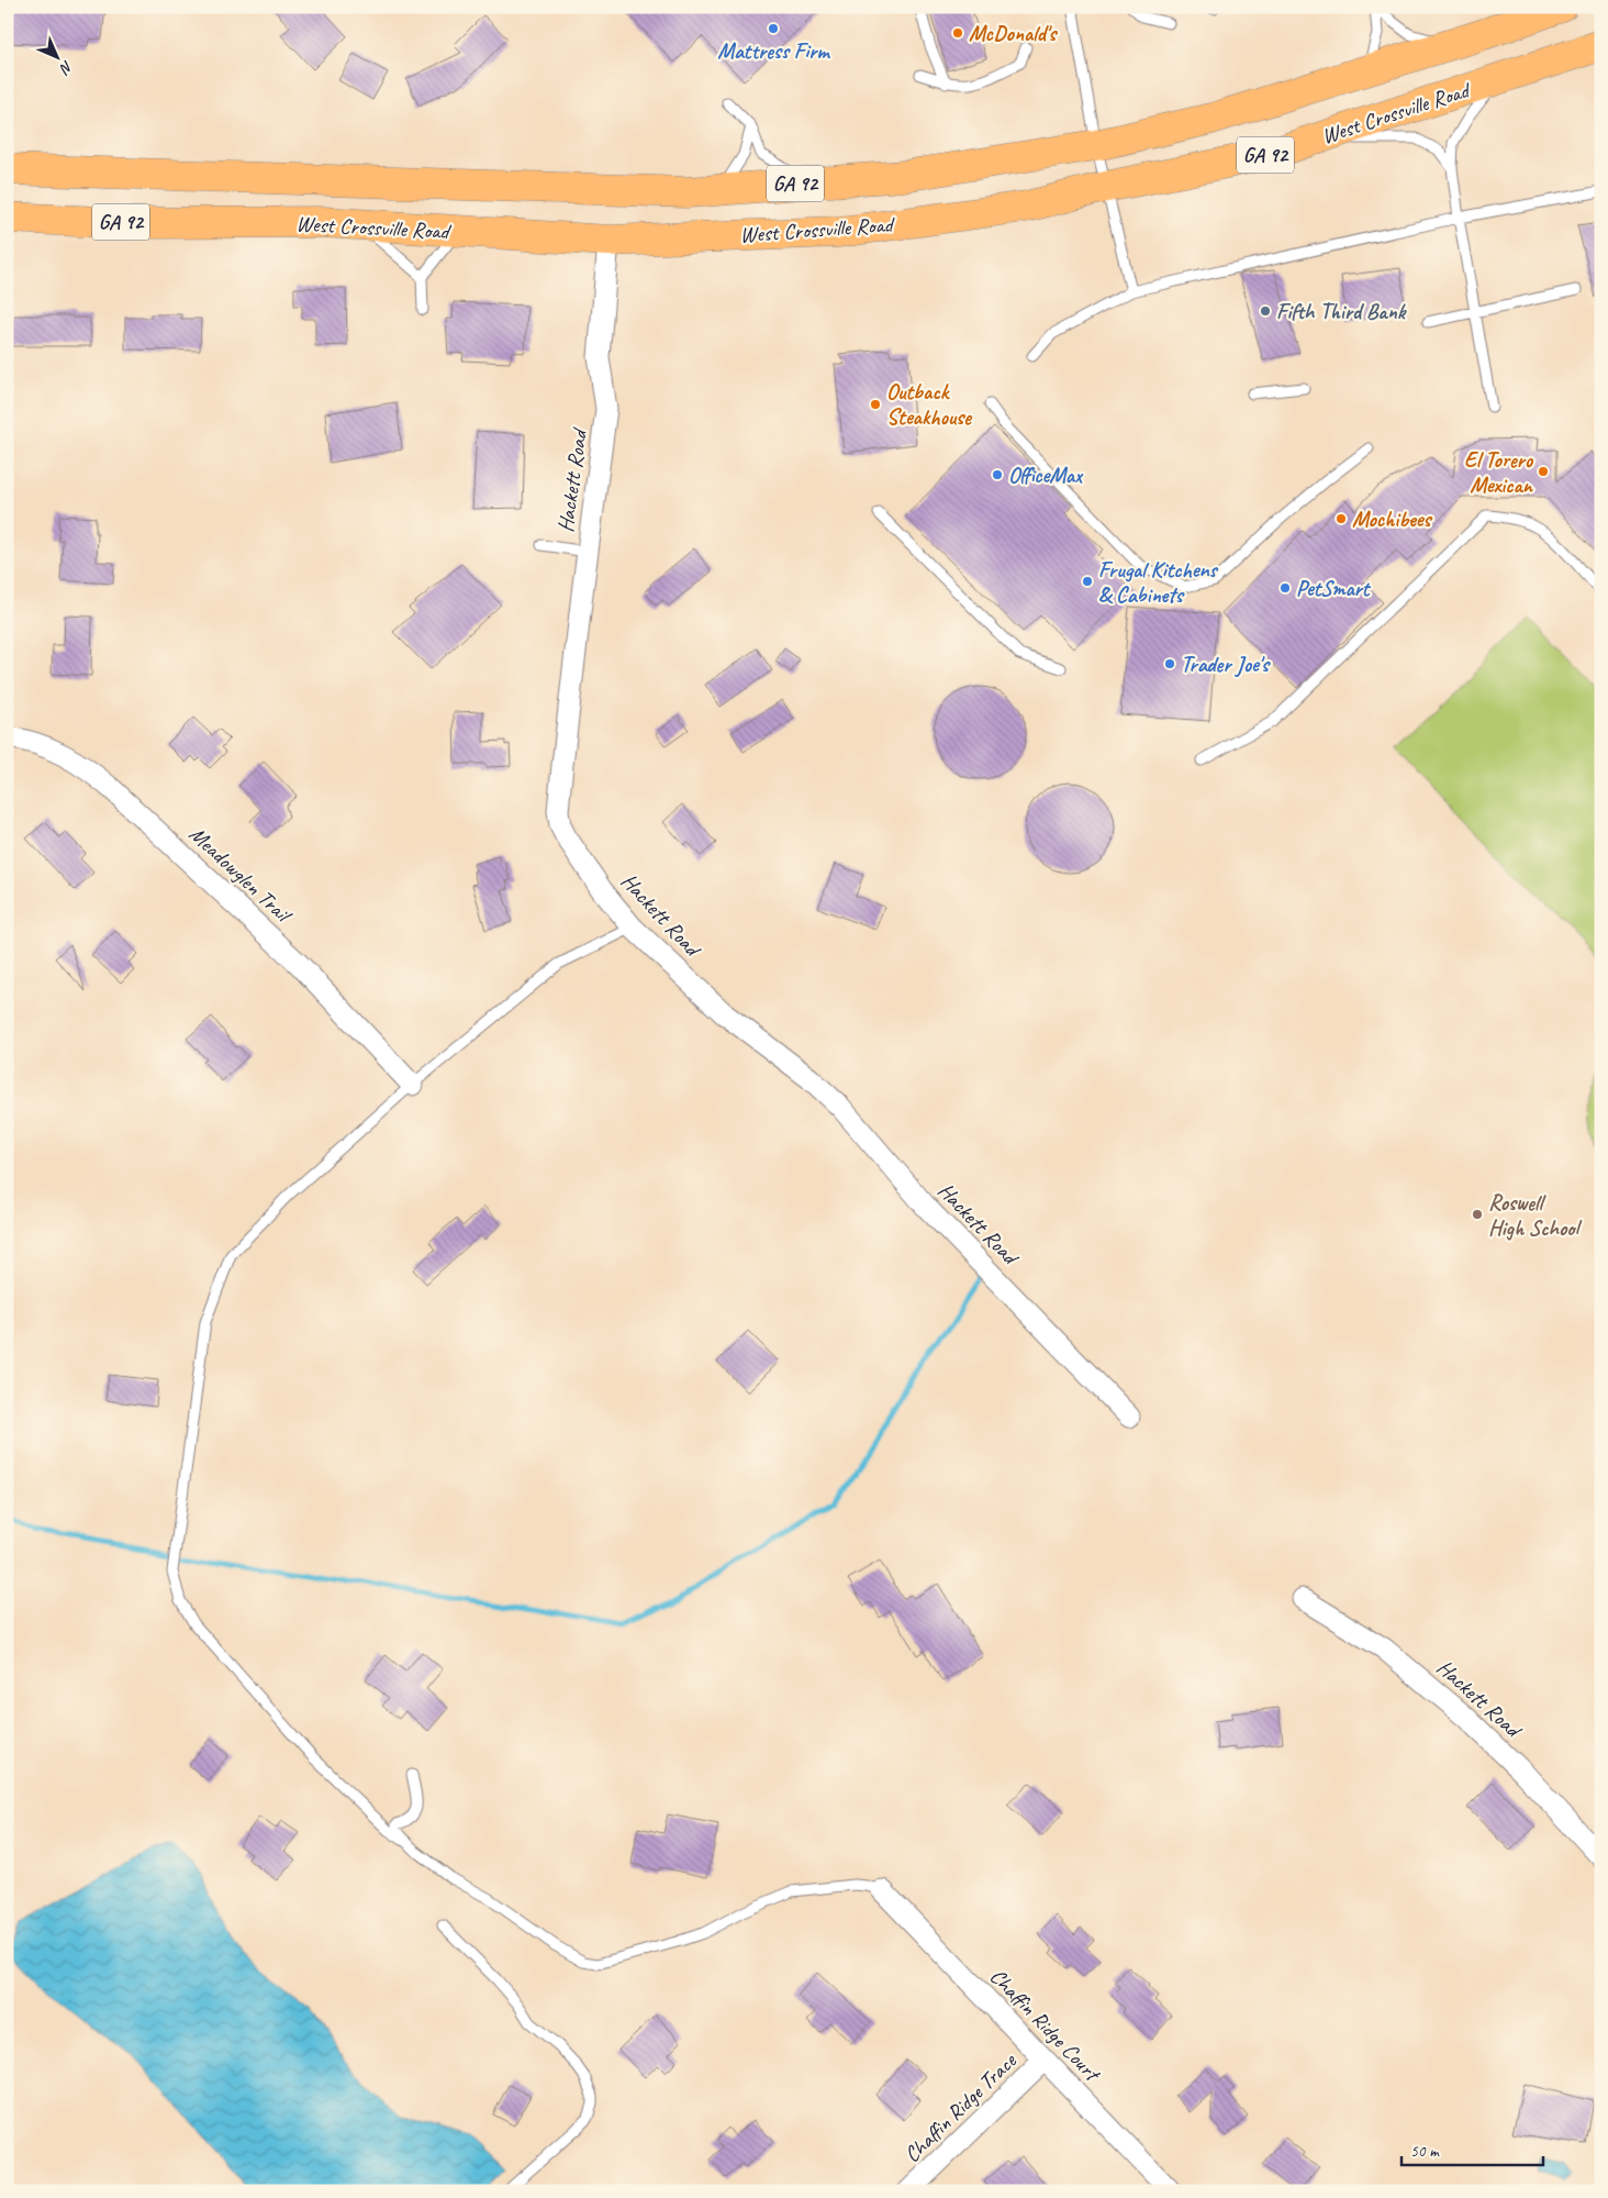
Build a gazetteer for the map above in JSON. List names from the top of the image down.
{
  "streets": {
    "main road": ["West Crossville Road", "GA 92"],
    "street": [
      "Hackett Road",
      "Meadowglen Trail",
      "Chaffin Ridge Court",
      "Chaffin Ridge Trace"
    ]
  },
  "crossings": [
    ["West Crossville Road", "Hackett Road"],
    ["Chaffin Ridge Court", "Chaffin Ridge Trace"]
  ],
  "places": [
    "Mattress Firm",
    "McDonald's",
    "Fifth Third Bank",
    "Outback Steakhouse",
    "El Torero Mexican",
    "OfficeMax",
    "Mochibees",
    "Frugal Kitchens & Cabinets",
    "PetSmart",
    "Trader Joe's",
    "Roswell High School"
  ],
  "scale_bar": "50 m",
  "north": "bottom right"
}
